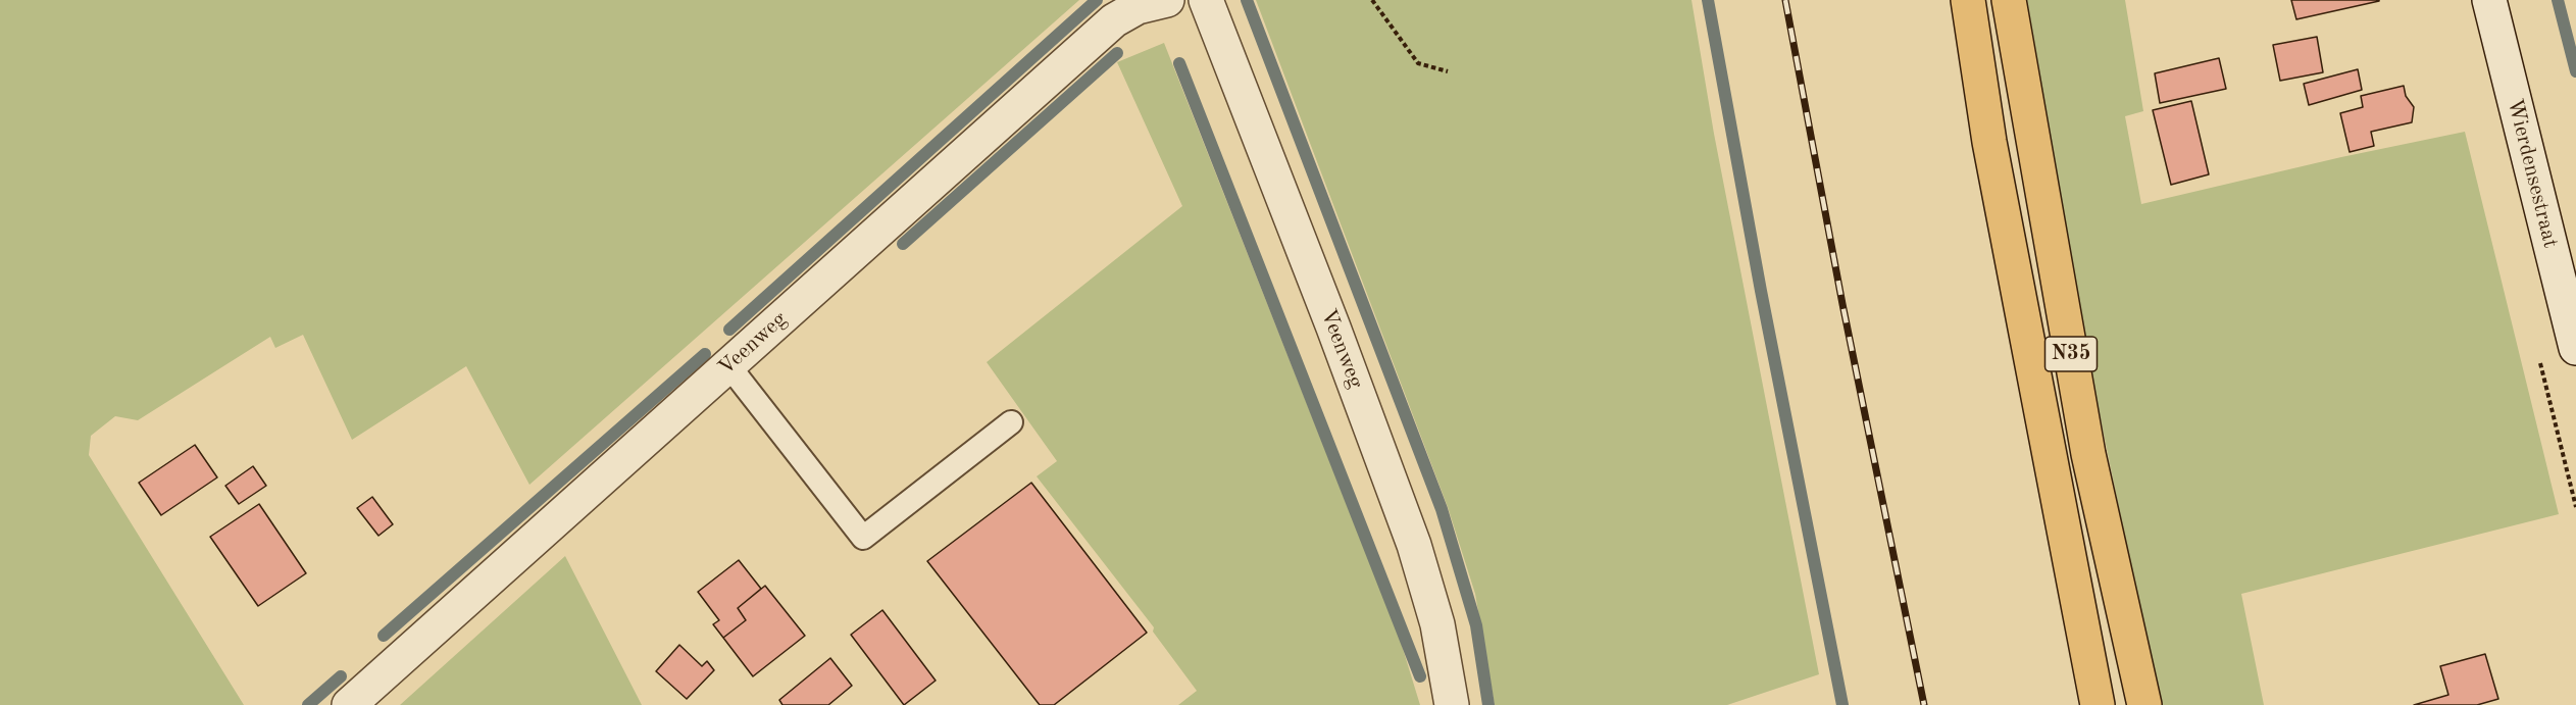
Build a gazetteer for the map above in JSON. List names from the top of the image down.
{
  "streets": {
    "main road": ["N35"],
    "street": ["Wierdensestraat", "Veenweg"]
  }
}
